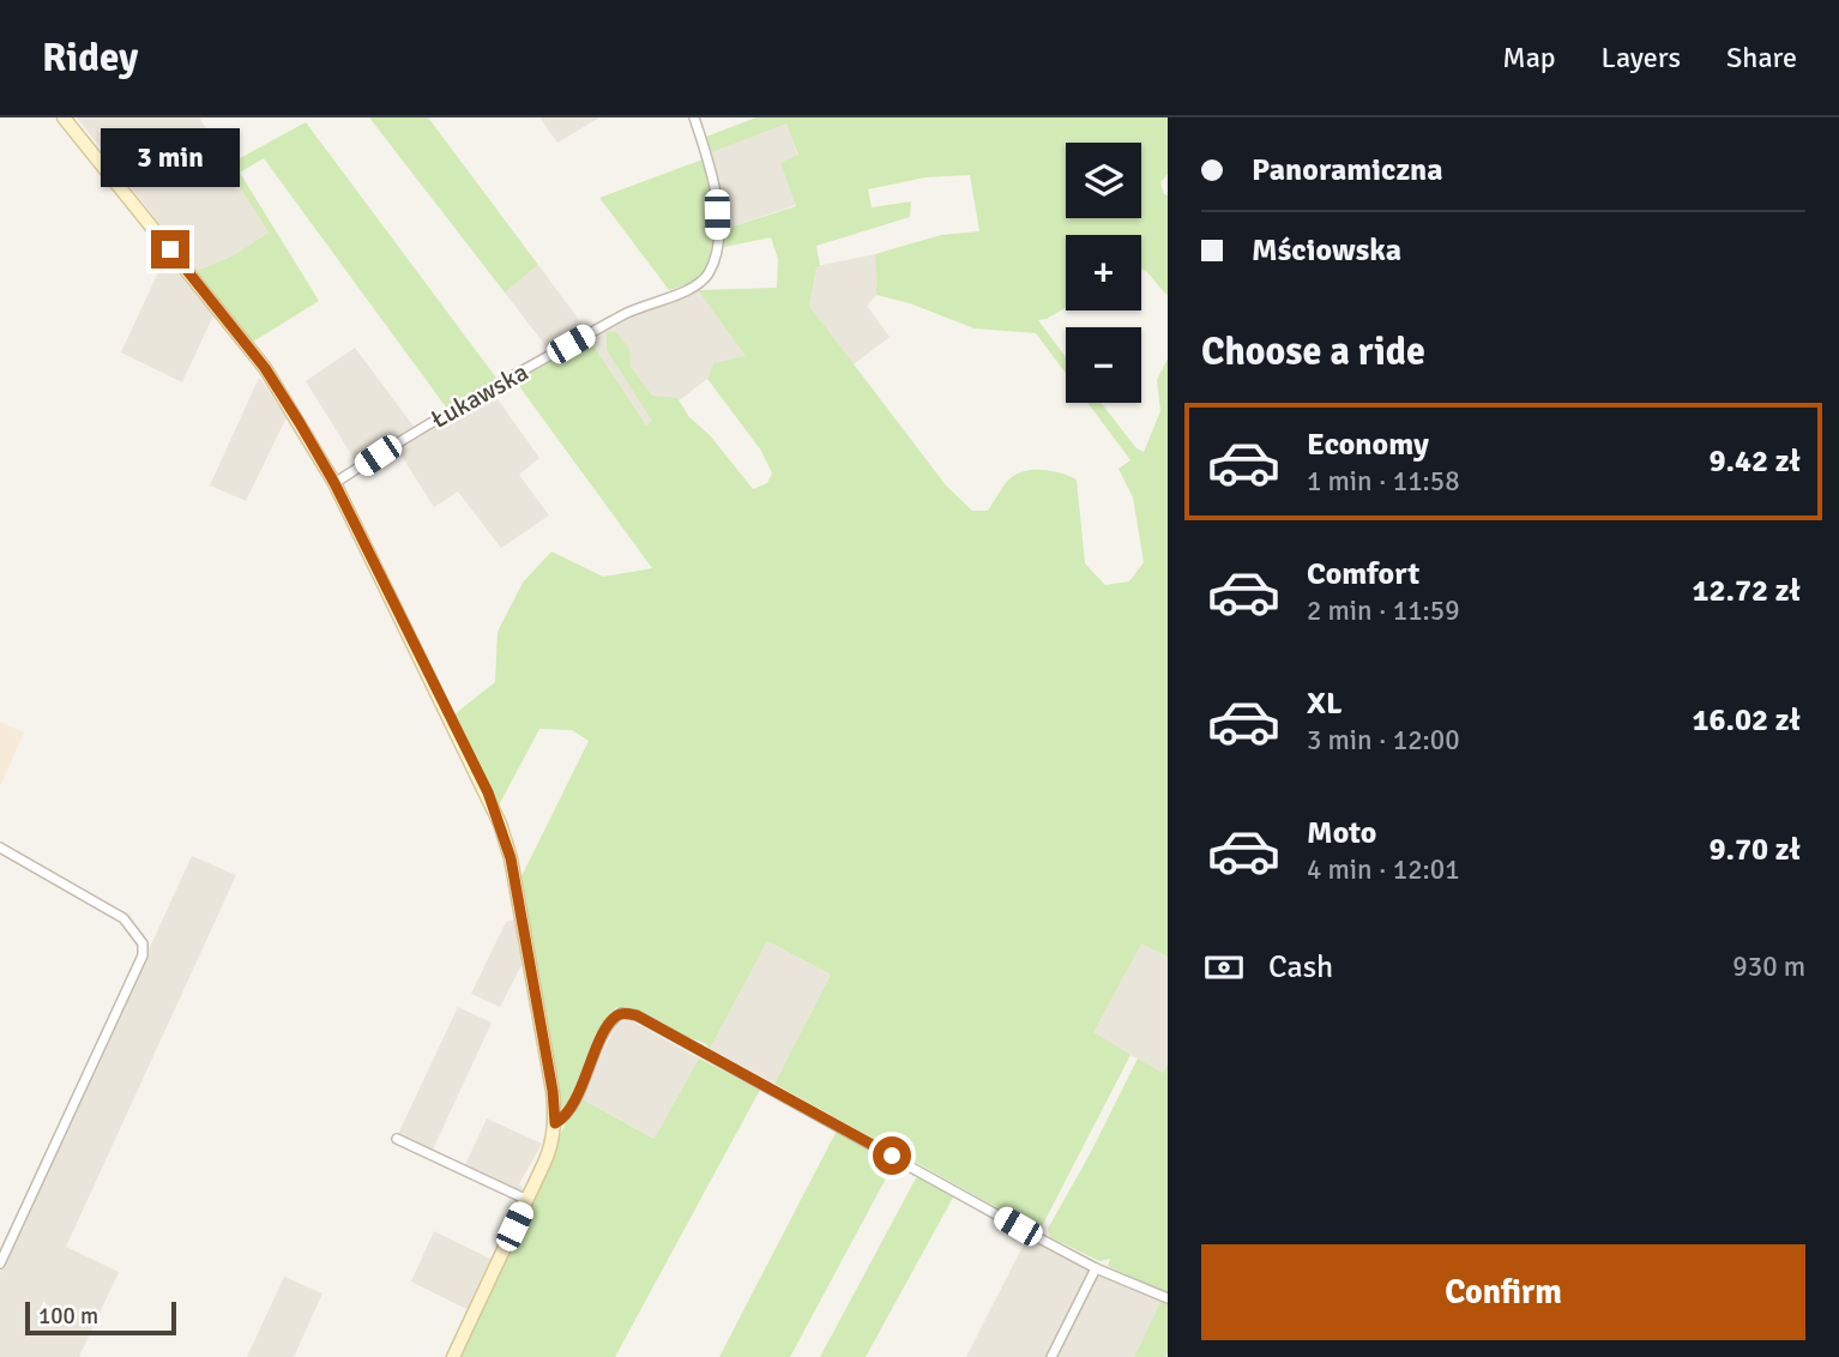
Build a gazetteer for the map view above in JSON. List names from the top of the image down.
{
  "streets": {
    "street": ["Łukawska"]
  },
  "scale_bar": "100 m",
  "page": {
    "header": "Ridey",
    "nav": ["Map", "Layers", "Share"],
    "banner": ["Panoramiczna", "Mściowska"],
    "bubble": "3 min",
    "map_buttons": ["+", "−"],
    "heading": "Choose a ride",
    "list": [
      {
        "name": "Economy",
        "note": "1 min · 11:58",
        "value": "9.42 zł"
      },
      {
        "name": "Comfort",
        "note": "2 min · 11:59",
        "value": "12.72 zł"
      },
      {
        "name": "XL",
        "note": "3 min · 12:00",
        "value": "16.02 zł"
      },
      {
        "name": "Moto",
        "note": "4 min · 12:01",
        "value": "9.70 zł"
      }
    ],
    "pay": ["Cash", "930 m"],
    "buttons": "Confirm",
    "scale": "100 m"
  }
}
